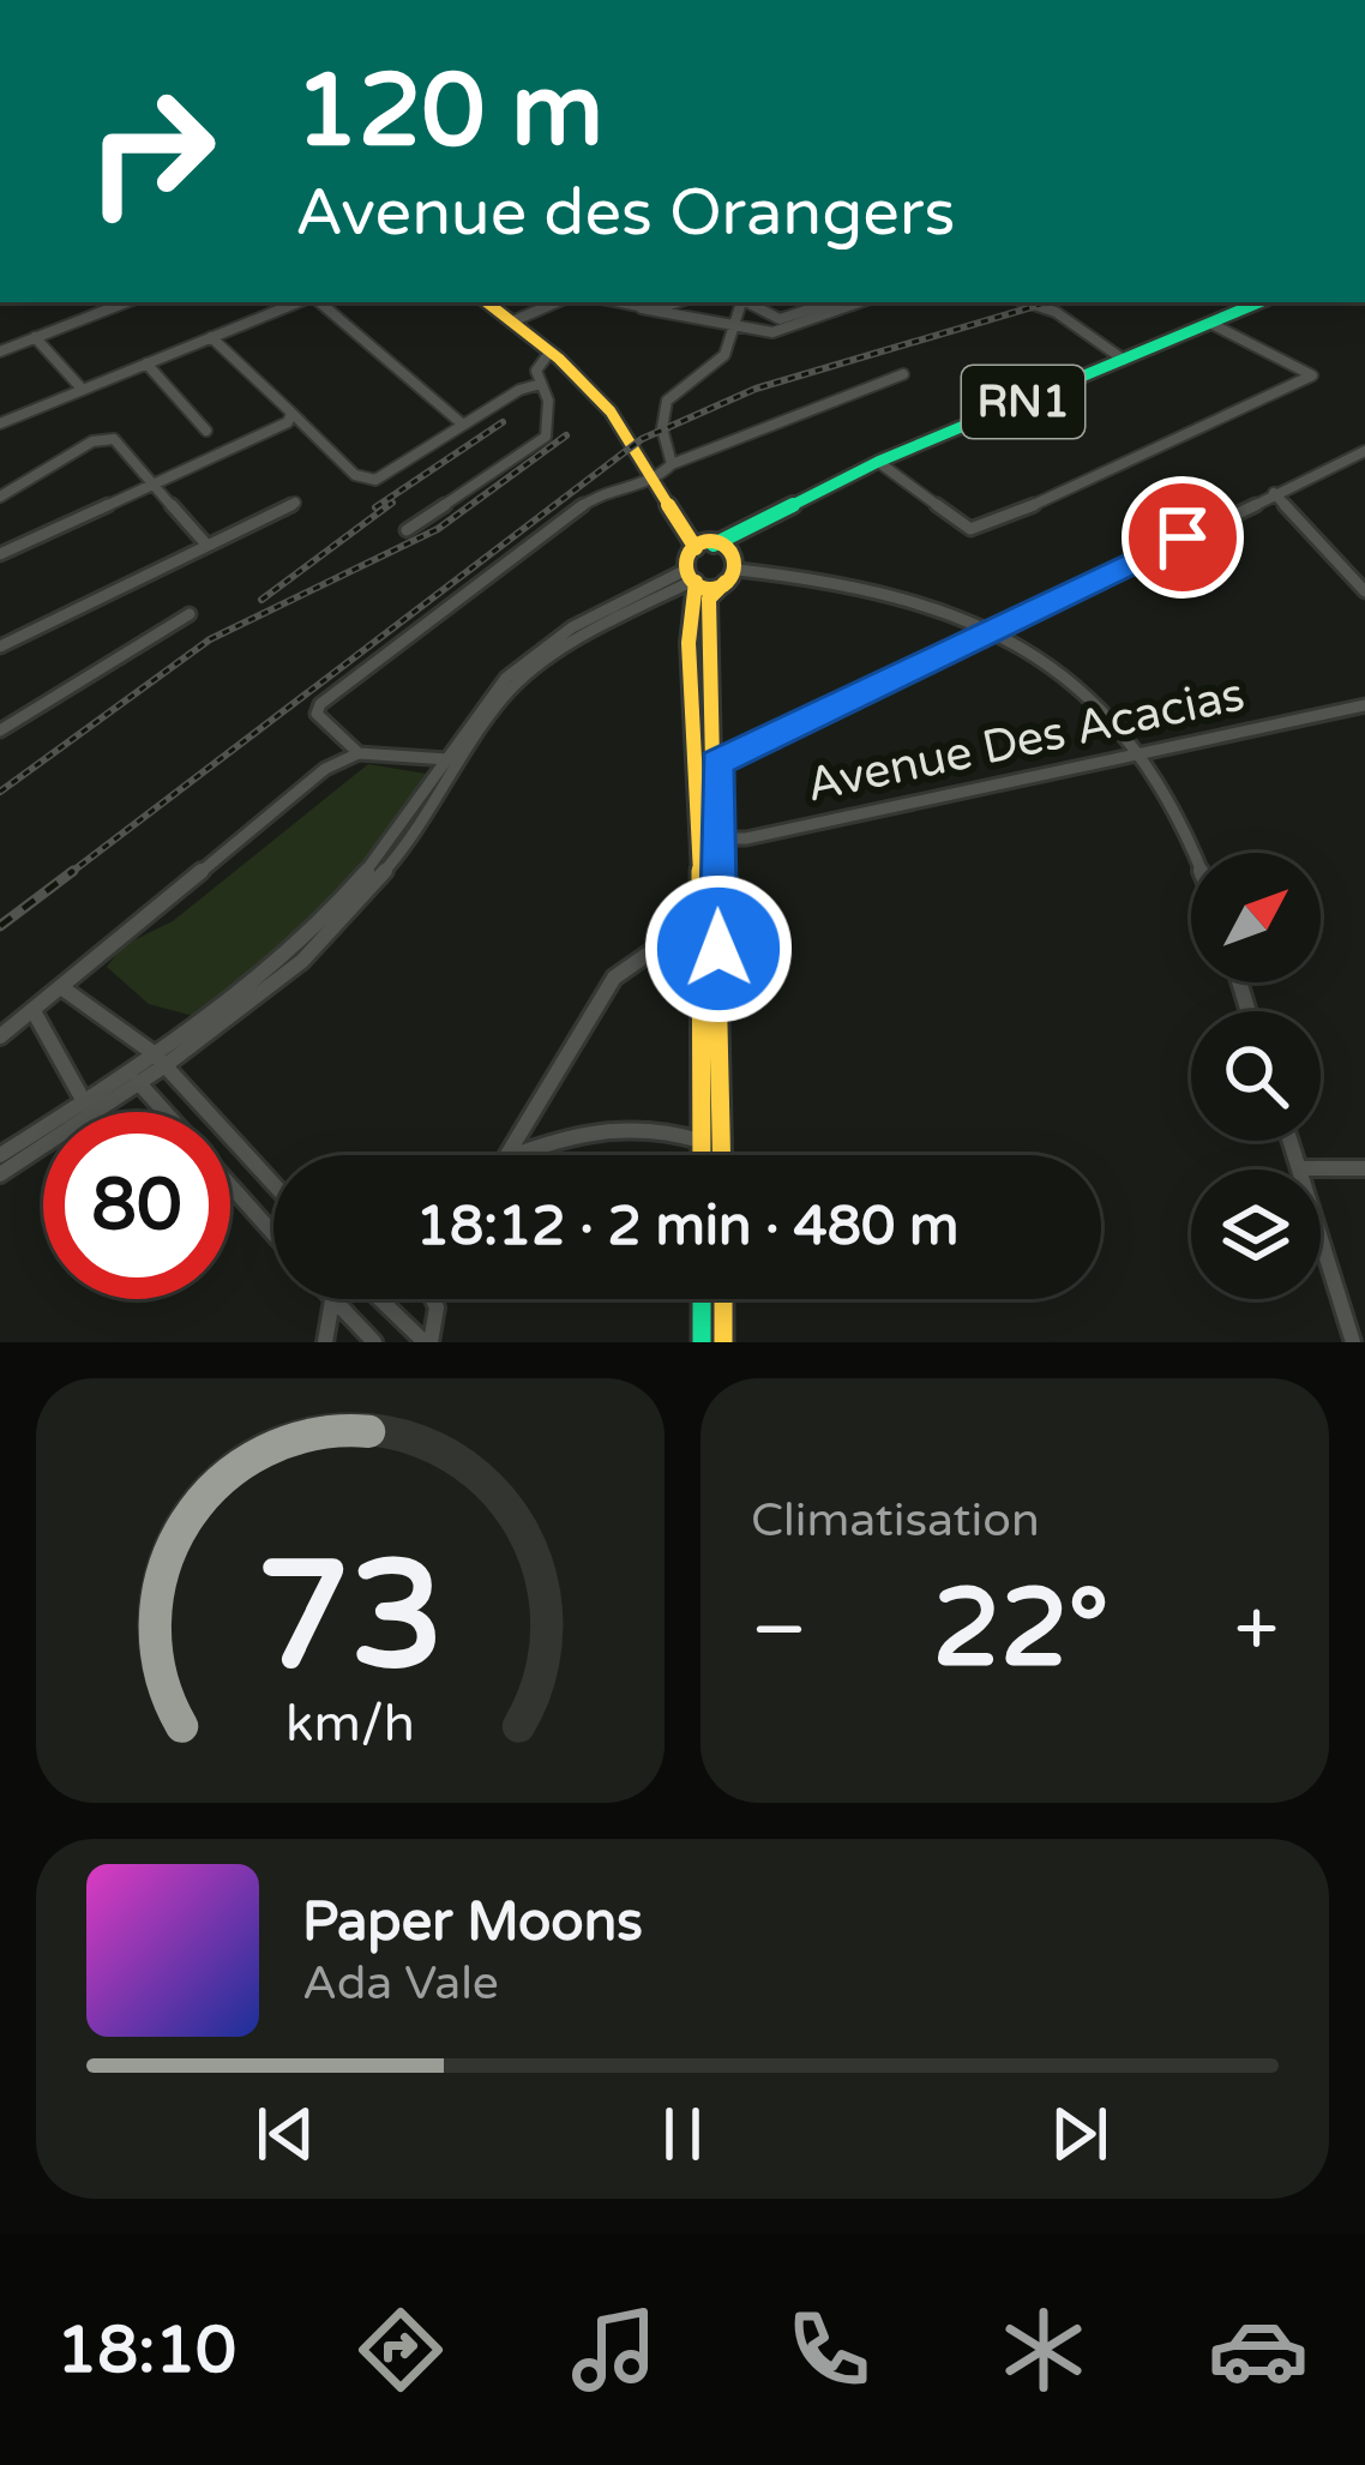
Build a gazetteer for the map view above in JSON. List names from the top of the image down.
{
  "streets": {
    "main road": ["RN1"],
    "street": ["Avenue Des Acacias"]
  },
  "crossings": [
    ["RN1", "Avenue Des Acacias"]
  ],
  "north": "top right",
  "page": {
    "turn": ["120 m", "Avenue des Orangers"],
    "limit": "80",
    "trip": "18:12 · 2 min · 480 m",
    "tile": "Climatisation",
    "heat": ["−", "22°", "+"],
    "song": ["Paper Moons", "Ada Vale"],
    "tabs": "18:10",
    "gauge": ["73", "km/h"]
  }
}
